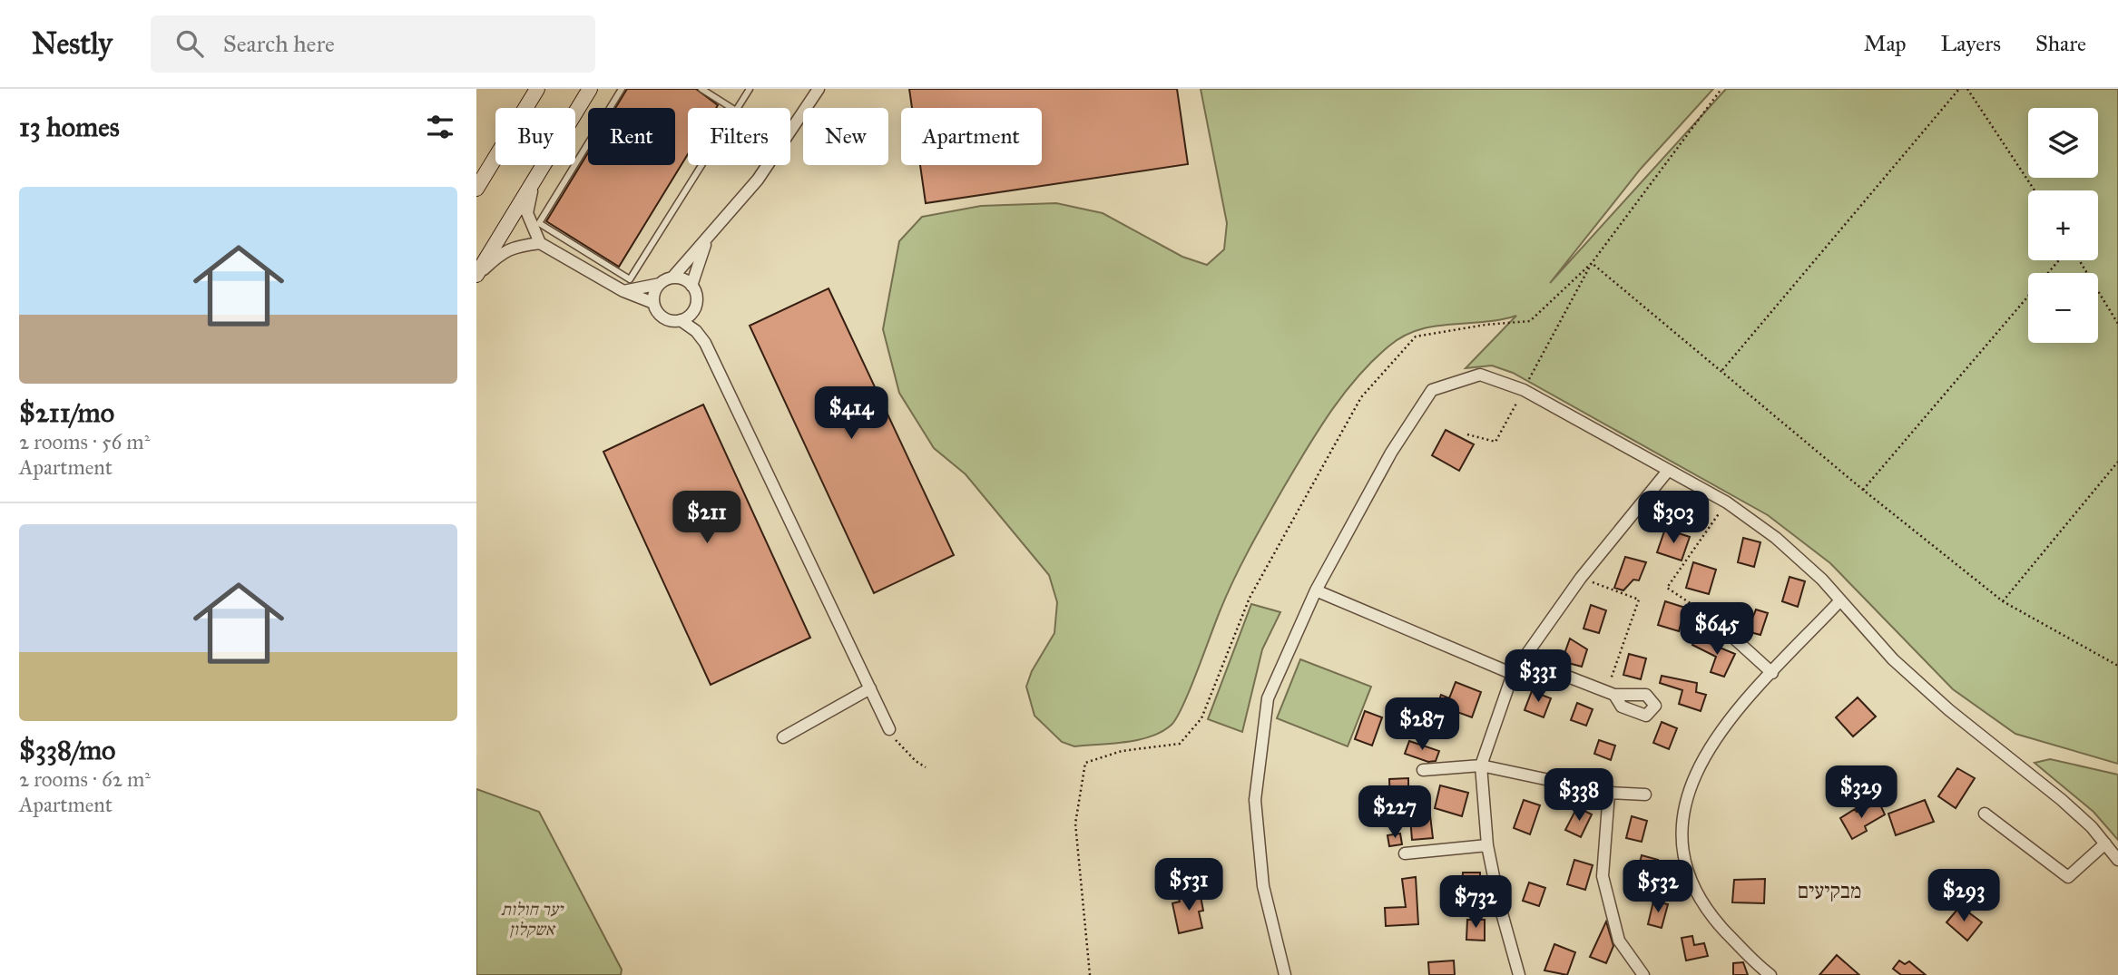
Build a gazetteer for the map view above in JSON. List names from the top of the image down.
{
  "districts": ["מבקיעים"],
  "parks": ["יער חולות אשקלון"],
  "page": {
    "header": "Nestly",
    "search": "Search here",
    "nav": ["Map", "Layers", "Share"],
    "heading": "13 homes",
    "map_buttons": ["+", "−"],
    "chip": [
      "Buy",
      "Rent",
      "Filters",
      "New",
      "Apartment"
    ],
    "list": [
      {
        "name": "$211/mo",
        "note": "2 rooms · 56 m² · Apartment"
      },
      {
        "name": "$338/mo",
        "note": "2 rooms · 62 m² · Apartment"
      }
    ],
    "price": [
      "$414",
      "$211",
      "$303",
      "$645",
      "$331",
      "$287",
      "$329",
      "$338",
      "$227",
      "$531",
      "$532",
      "$293",
      "$732"
    ]
  }
}
